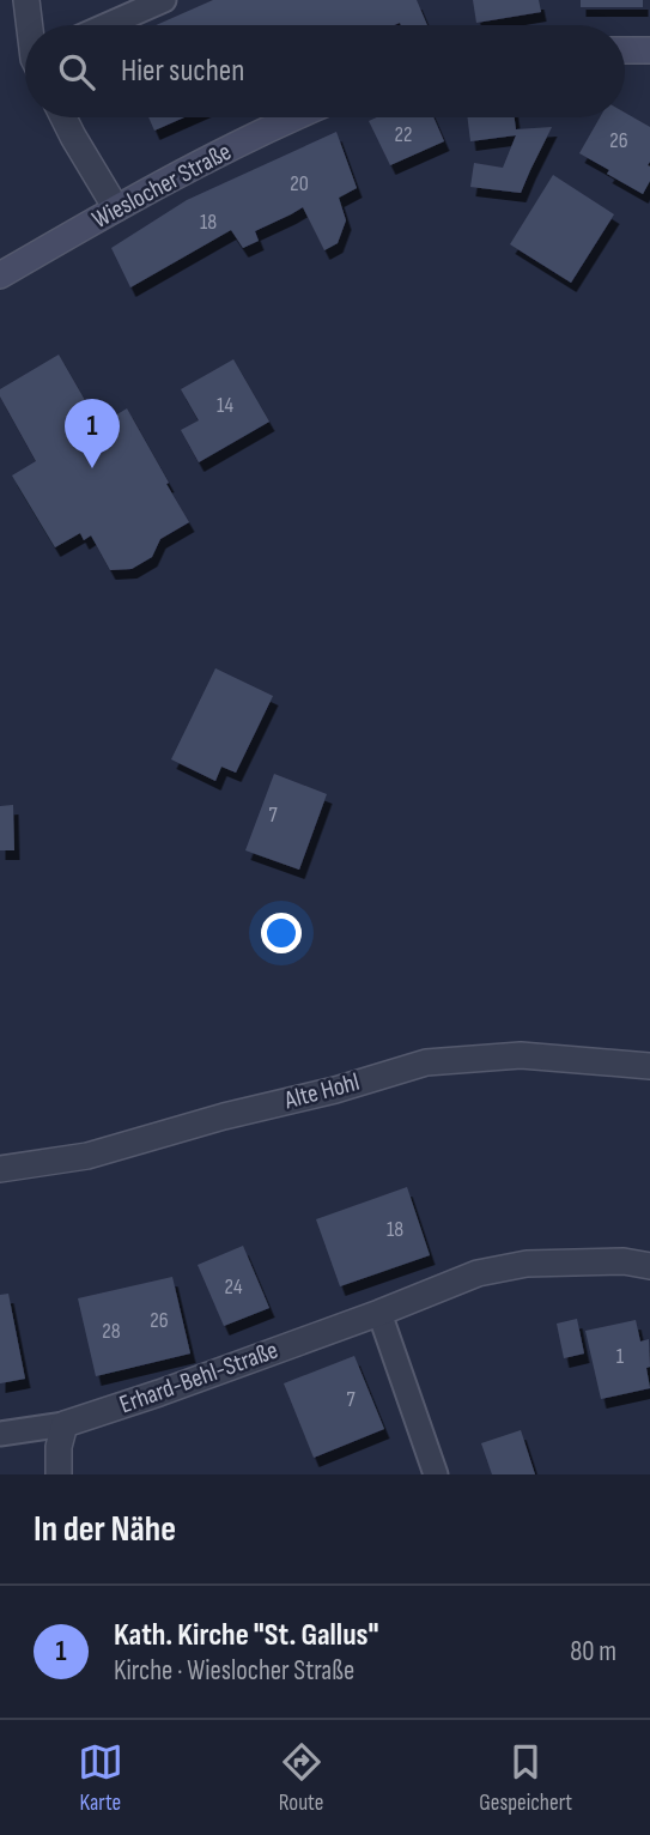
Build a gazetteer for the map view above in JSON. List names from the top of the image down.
{
  "streets": {
    "main road": ["Wieslocher Straße"],
    "street": ["Alte Hohl", "Erhard-Behl-Straße"]
  },
  "house_numbers": [
    "22",
    "26",
    "20",
    "18",
    "14",
    "7",
    "18",
    "24",
    "26",
    "28",
    "1",
    "7"
  ],
  "page": {
    "search": "Hier suchen",
    "pins": "1",
    "heading": "In der Nähe",
    "list": [
      {
        "mark": "1",
        "name": "Kath. Kirche \"St. Gallus\"",
        "note": "Kirche · Wieslocher Straße",
        "value": "80 m"
      }
    ],
    "nav": ["Karte", "Route", "Gespeichert"]
  }
}
